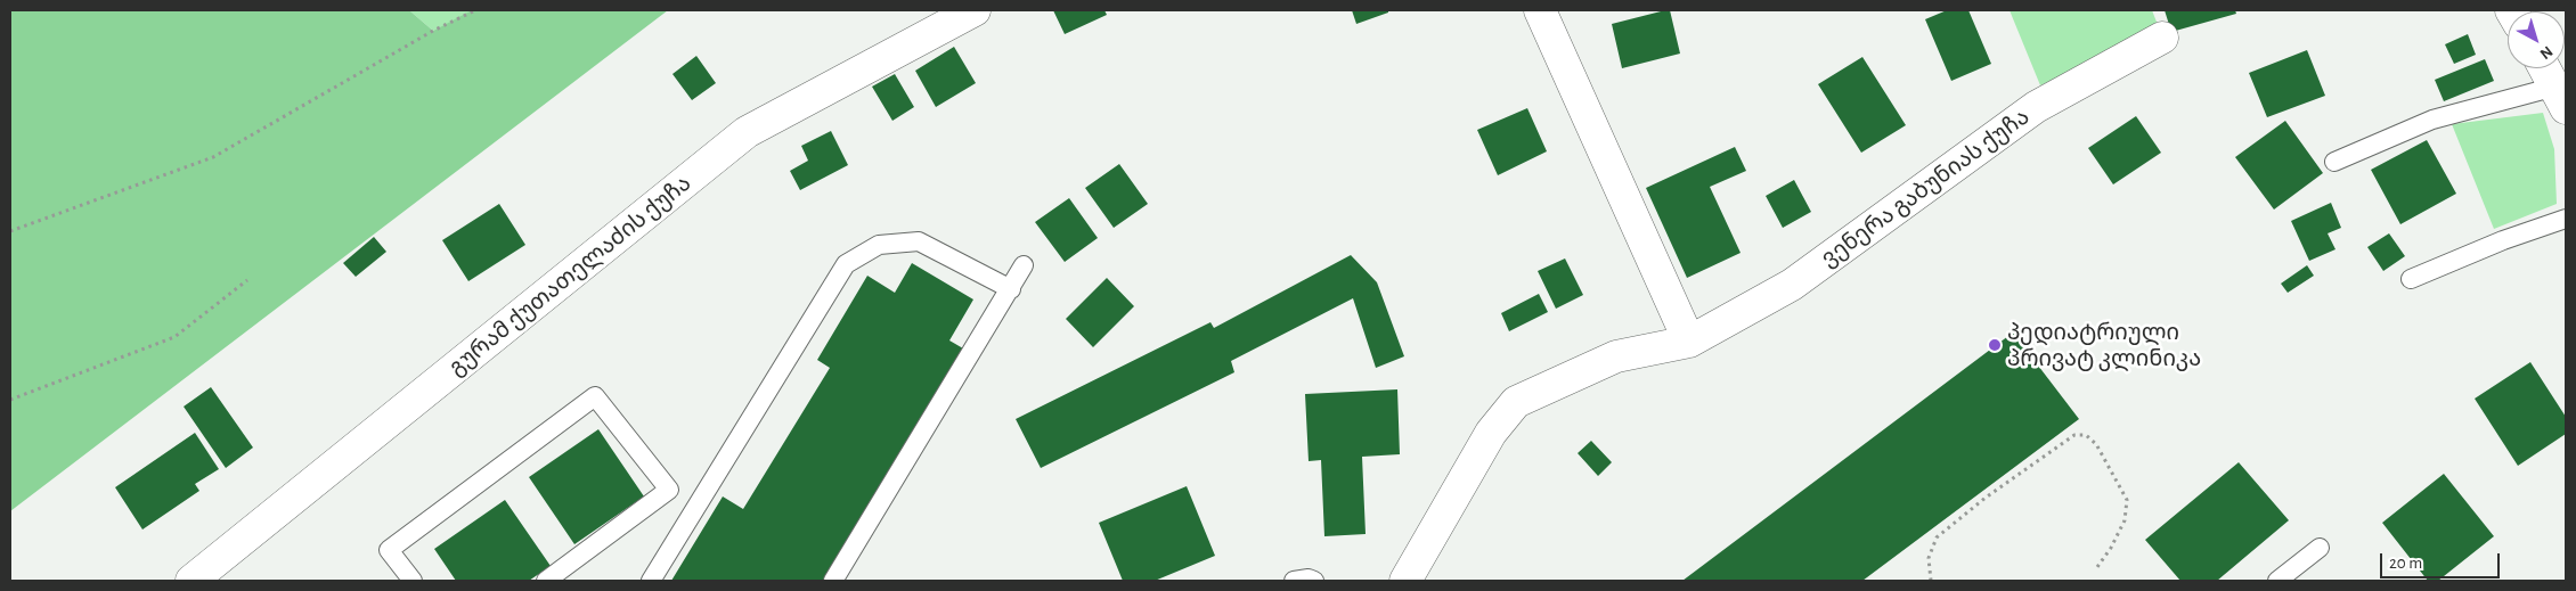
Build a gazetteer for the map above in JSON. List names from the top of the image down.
{
  "streets": {
    "street": ["ვენერა გაბუნიას ქუჩა", "გურამ ქუთათელაძის ქუჩა"]
  },
  "places": ["პედიატრიული პრივატ კლინიკა"],
  "scale_bar": "20 m",
  "north": "bottom right"
}
